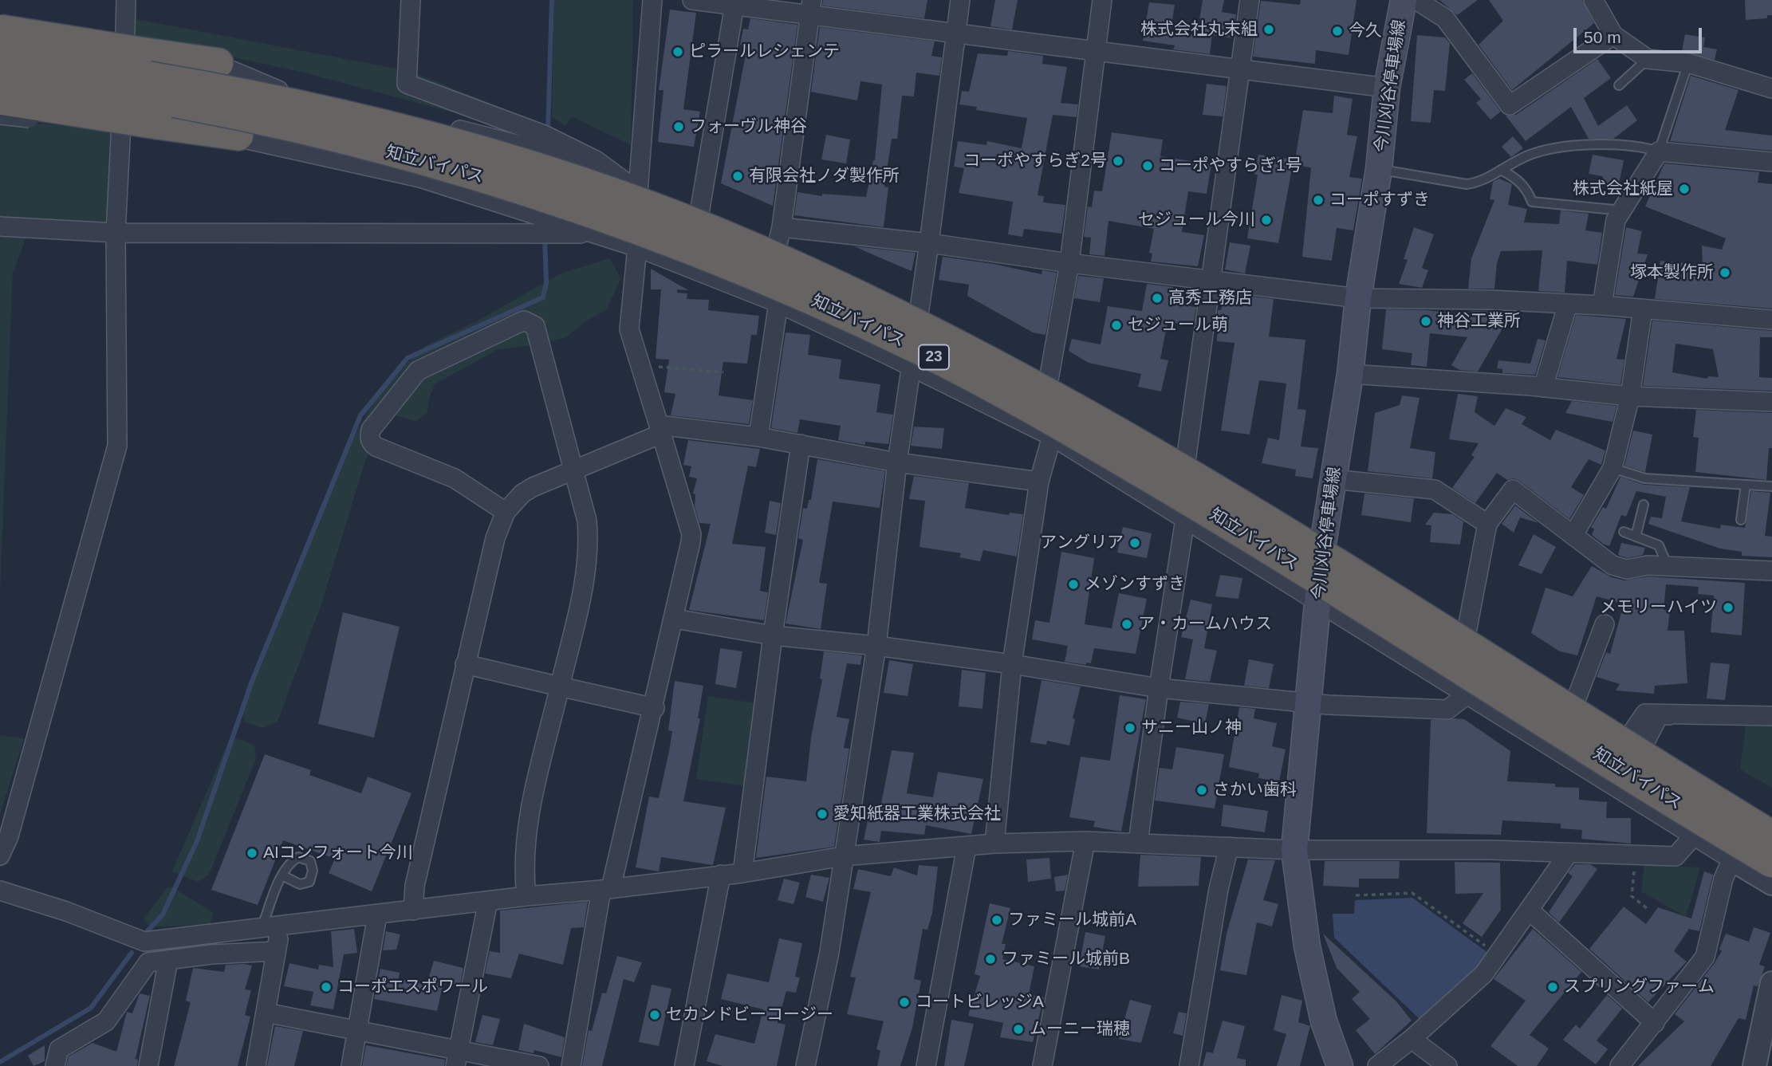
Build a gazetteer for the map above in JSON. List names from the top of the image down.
{
  "streets": {
    "highway": ["知立バイパス", "23"],
    "main road": ["今川刈谷停車場線"]
  },
  "places": [
    "株式会社丸末組",
    "今久",
    "ピラールレシェンテ",
    "フォーヴル神谷",
    "コーポやすらぎ2号",
    "コーポやすらぎ1号",
    "有限会社ノダ製作所",
    "株式会社紙屋",
    "コーポすずき",
    "セジュール今川",
    "塚本製作所",
    "高秀工務店",
    "神谷工業所",
    "セジュール萌",
    "アングリア",
    "メゾンすずき",
    "メモリーハイツ",
    "ア・カームハウス",
    "サニー山ノ神",
    "さかい歯科",
    "愛知紙器工業株式会社",
    "AIコンフォート今川",
    "ファミール城前A",
    "ファミール城前B",
    "コーポエスポワール",
    "スプリングファーム",
    "コートビレッジA",
    "セカンドビーコージー",
    "ムーニー瑞穂"
  ],
  "scale_bar": "50 m"
}
